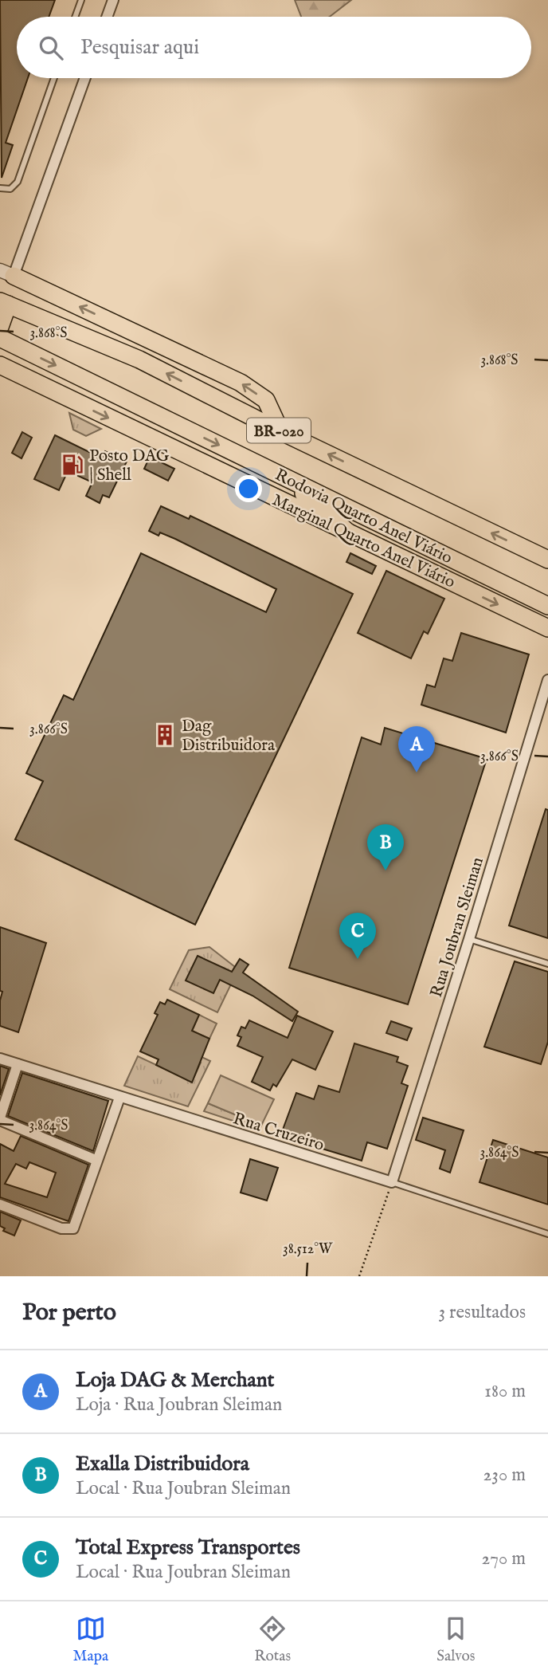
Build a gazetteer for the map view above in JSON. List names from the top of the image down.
{
  "streets": {
    "main road": ["BR-020", "Rodovia Quarto Anel Viário", "Marginal Quarto Anel Viário"],
    "street": ["Rua Joubran Sleiman", "Rua Cruzeiro"]
  },
  "crossings": [
    ["Rua Joubran Sleiman", "Rua Cruzeiro"]
  ],
  "places": {
    "fuel station": ["Posto DAG | Shell"],
    "building": ["Dag Distribuidora"]
  },
  "page": {
    "search": "Pesquisar aqui",
    "pins": ["A", "B", "C"],
    "heading": ["Por perto", "3 resultados"],
    "list": [
      {
        "mark": "A",
        "name": "Loja DAG & Merchant",
        "note": "Loja · Rua Joubran Sleiman",
        "value": "180 m"
      },
      {
        "mark": "B",
        "name": "Exalla Distribuidora",
        "note": "Local · Rua Joubran Sleiman",
        "value": "230 m"
      },
      {
        "mark": "C",
        "name": "Total Express Transportes",
        "note": "Local · Rua Joubran Sleiman",
        "value": "270 m"
      }
    ],
    "nav": ["Mapa", "Rotas", "Salvos"]
  },
  "coordinates": [
    "3.868°S",
    "3.866°S",
    "3.864°S",
    "38.512°W"
  ]
}
